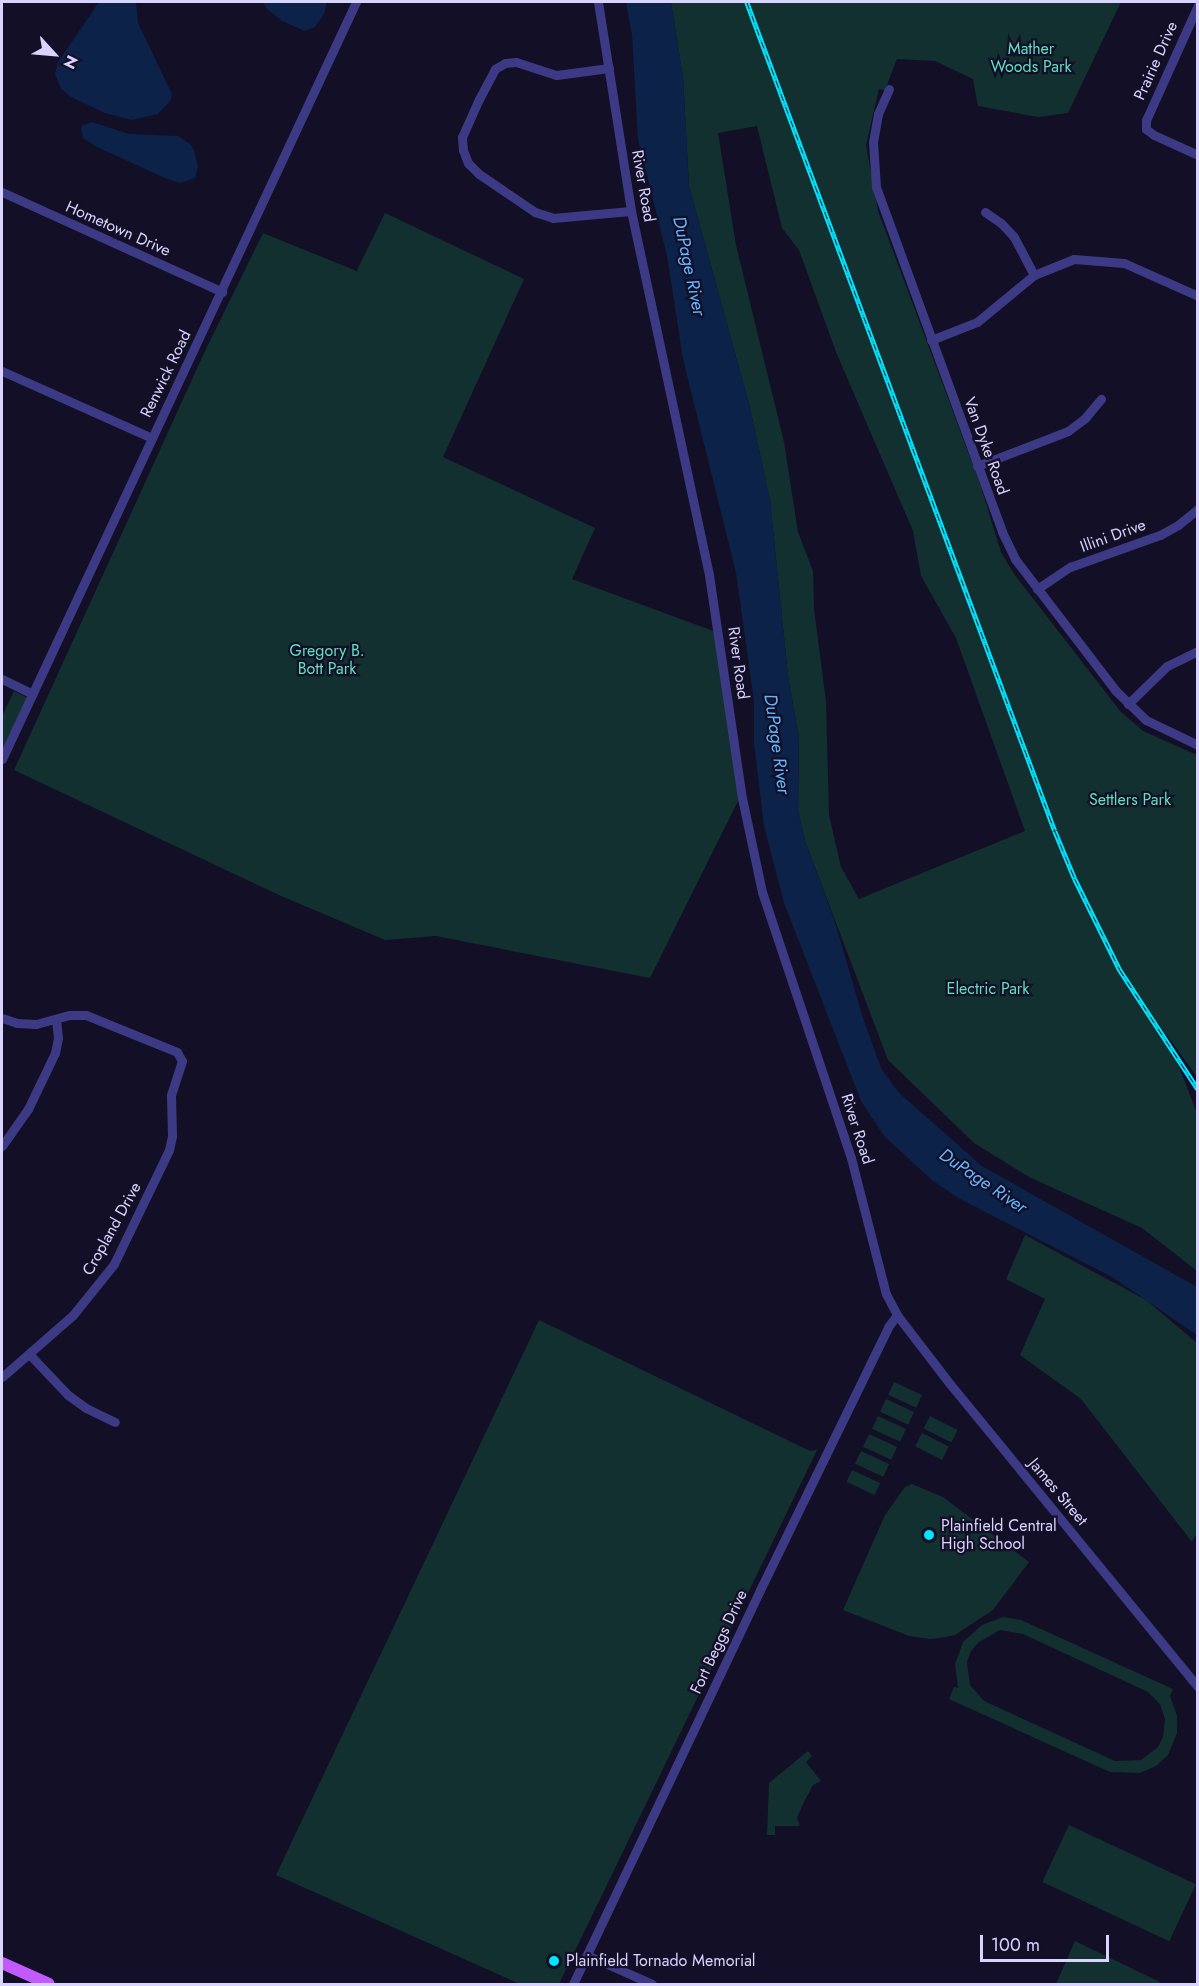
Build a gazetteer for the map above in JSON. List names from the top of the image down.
{
  "streets": {
    "street": [
      "Prairie Drive",
      "River Road",
      "Hometown Drive",
      "Renwick Road",
      "Van Dyke Road",
      "Illini Drive",
      "Cropland Drive",
      "James Street",
      "Fort Beggs Drive"
    ]
  },
  "crossings": [
    ["River Road", "James Street"],
    ["River Road", "Fort Beggs Drive"],
    ["Hometown Drive", "Renwick Road"],
    ["Van Dyke Road", "Illini Drive"],
    ["James Street", "Fort Beggs Drive"]
  ],
  "water": ["DuPage River"],
  "parks": [
    "Mather Woods Park",
    "Gregory B. Bott Park",
    "Settlers Park",
    "Electric Park"
  ],
  "places": ["Plainfield Central High School", "Plainfield Tornado Memorial"],
  "scale_bar": "100 m",
  "north": "bottom right"
}
